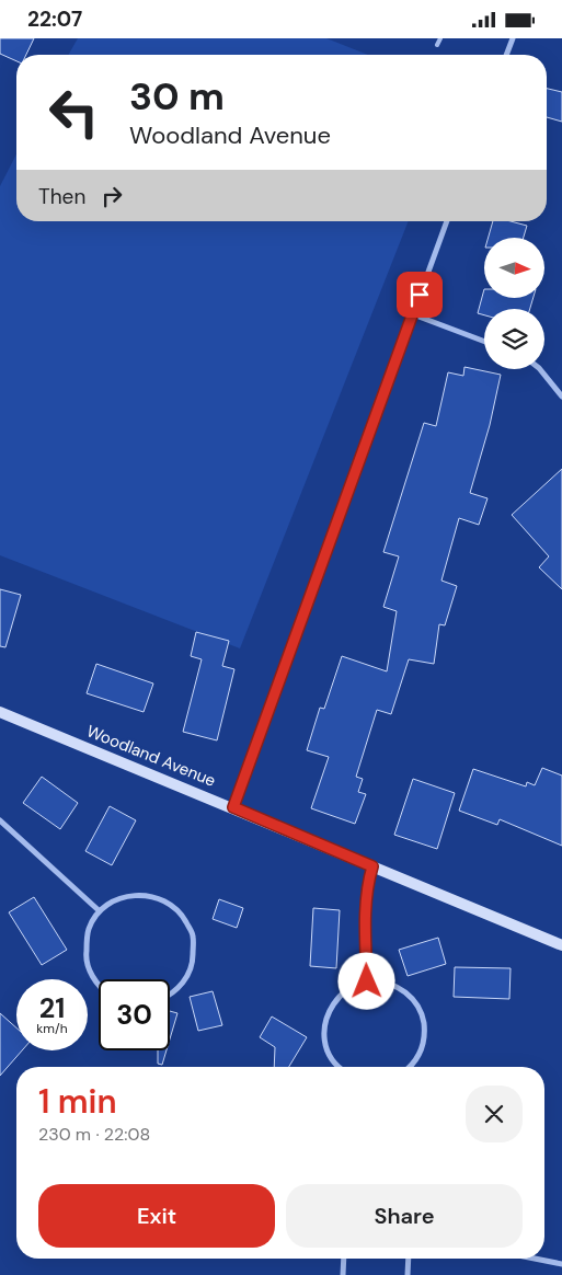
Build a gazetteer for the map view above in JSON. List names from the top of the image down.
{
  "streets": {
    "street": ["Woodland Avenue"]
  },
  "north": "right",
  "page": {
    "status": "22:07",
    "turn": ["30 m", "Woodland Avenue"],
    "then": "Then",
    "speed": "21 km/h",
    "limit": "30",
    "heading": ["1 min", "230 m · 22:08"],
    "buttons": ["Exit", "Share"]
  }
}
